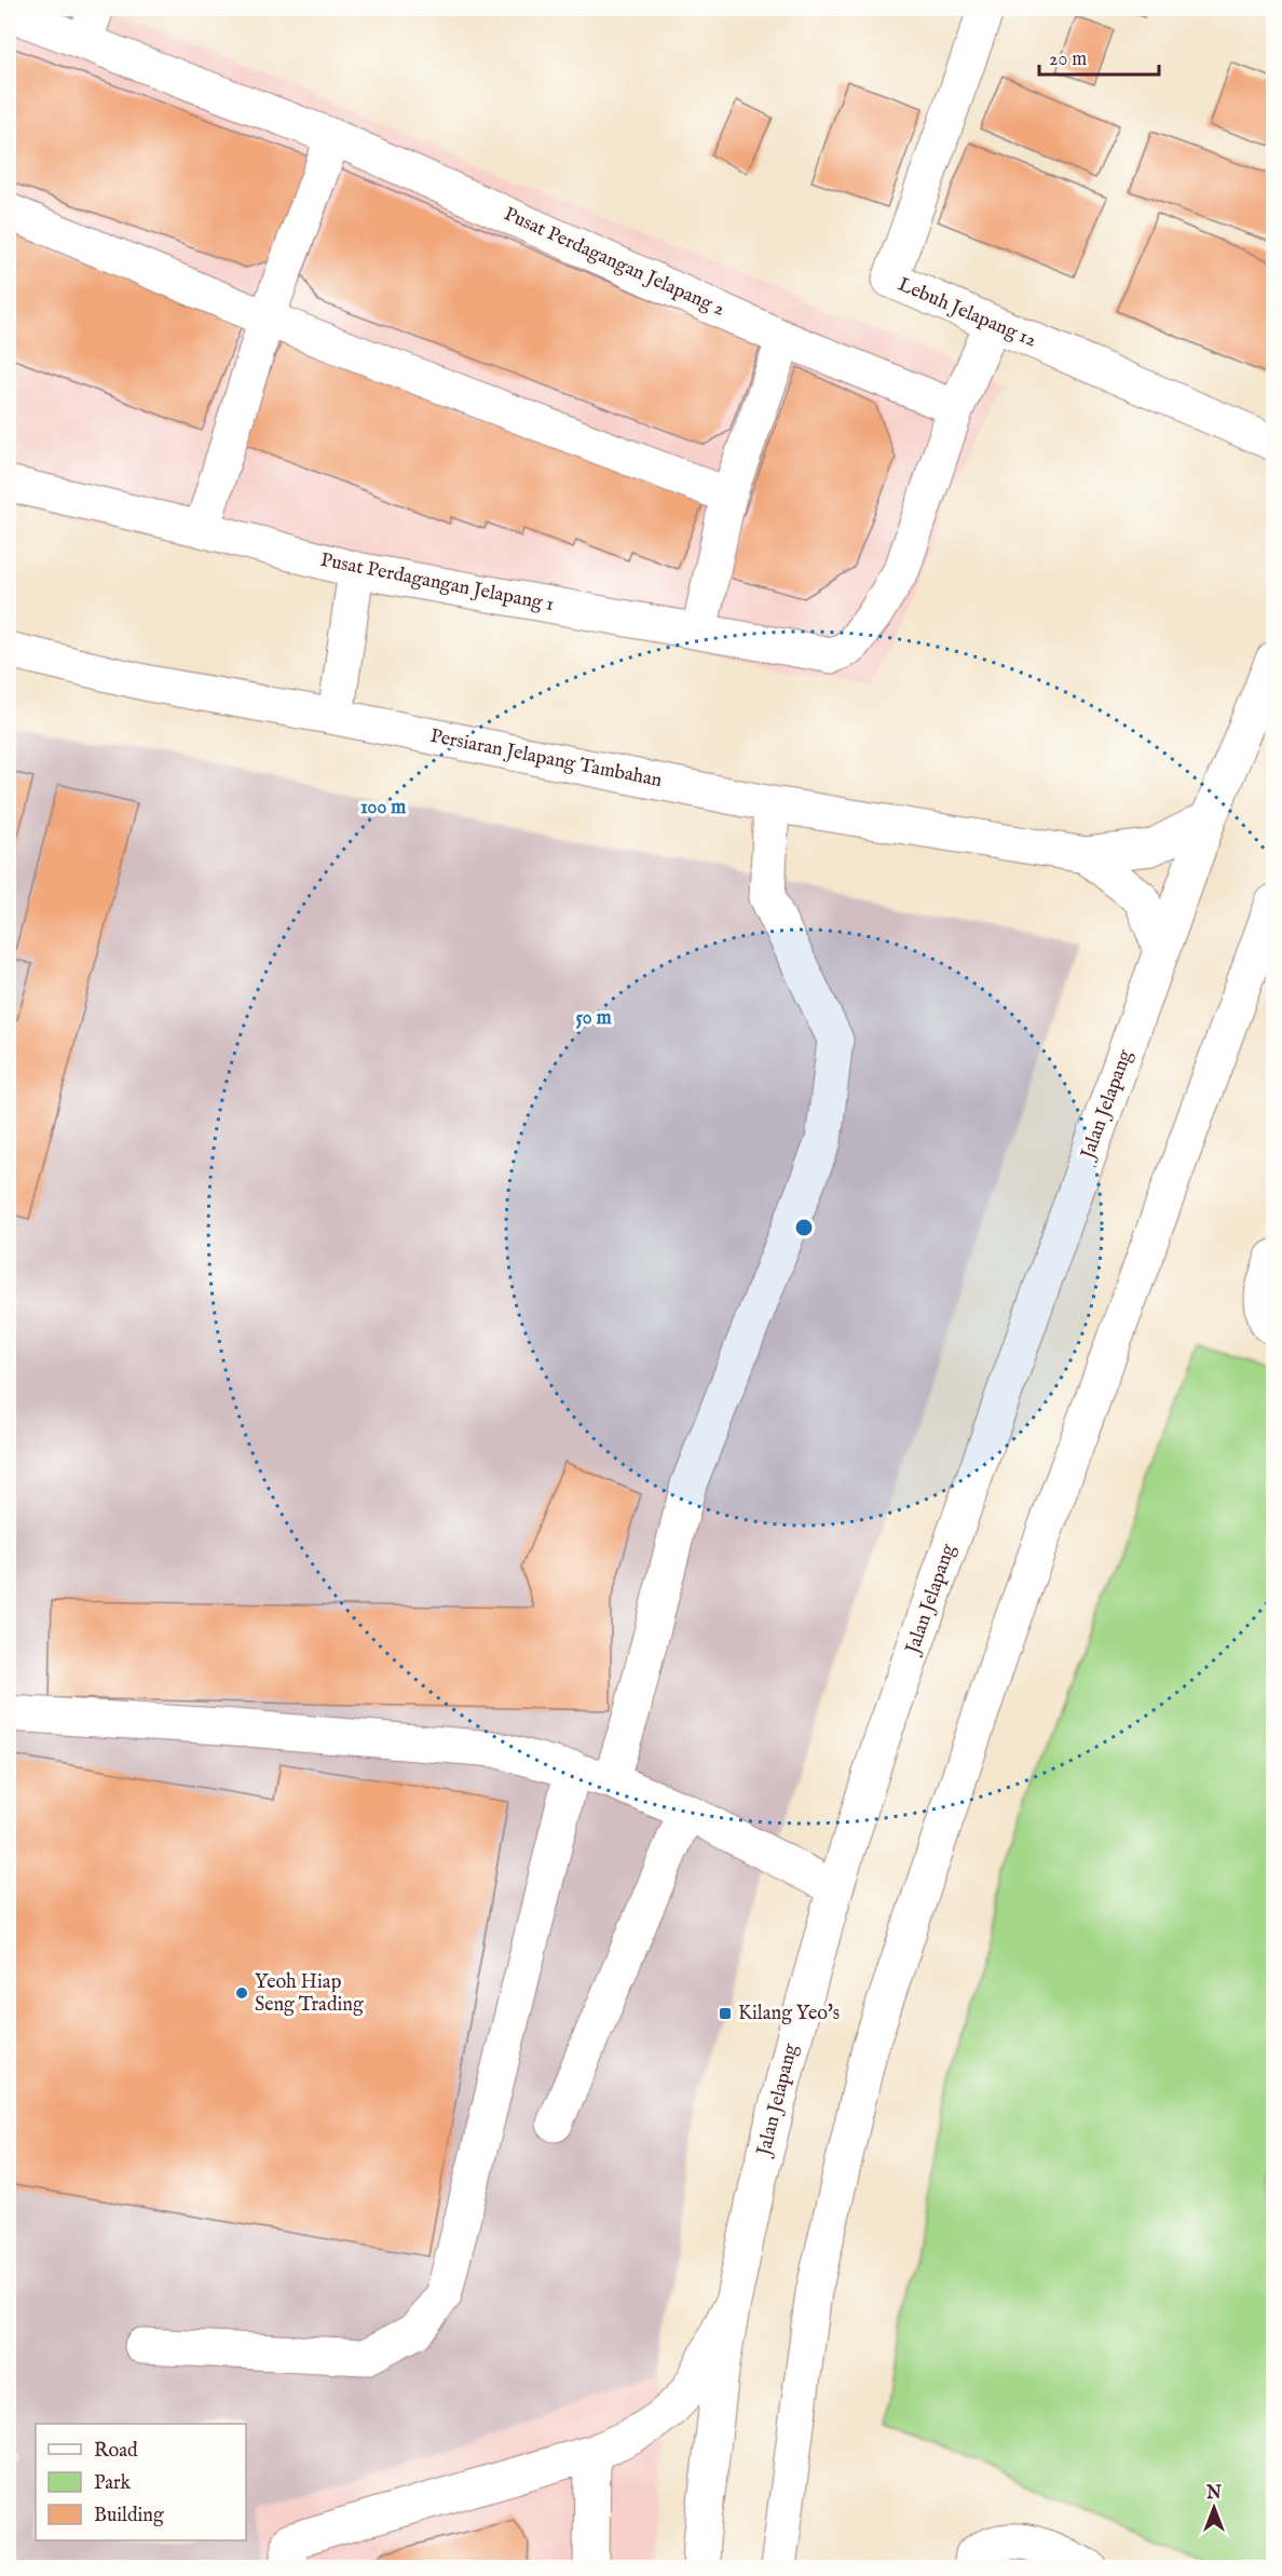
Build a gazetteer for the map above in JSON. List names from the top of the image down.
{
  "streets": {
    "street": [
      "Pusat Perdagangan Jelapang 2",
      "Lebuh Jelapang 12",
      "Pusat Perdagangan Jelapang 1",
      "Persiaran Jelapang Tambahan",
      "Jalan Jelapang"
    ]
  },
  "crossings": [
    ["Pusat Perdagangan Jelapang 2", "Pusat Perdagangan Jelapang 1"],
    ["Persiaran Jelapang Tambahan", "Jalan Jelapang"]
  ],
  "places": {
    "other": ["Yeoh Hiap Seng Trading"],
    "transit": ["Kilang Yeo's"]
  },
  "legend": ["Road", "Park", "Building"],
  "scale_bar": "20 m",
  "north": "top",
  "rings": ["100 m", "50 m"]
}
